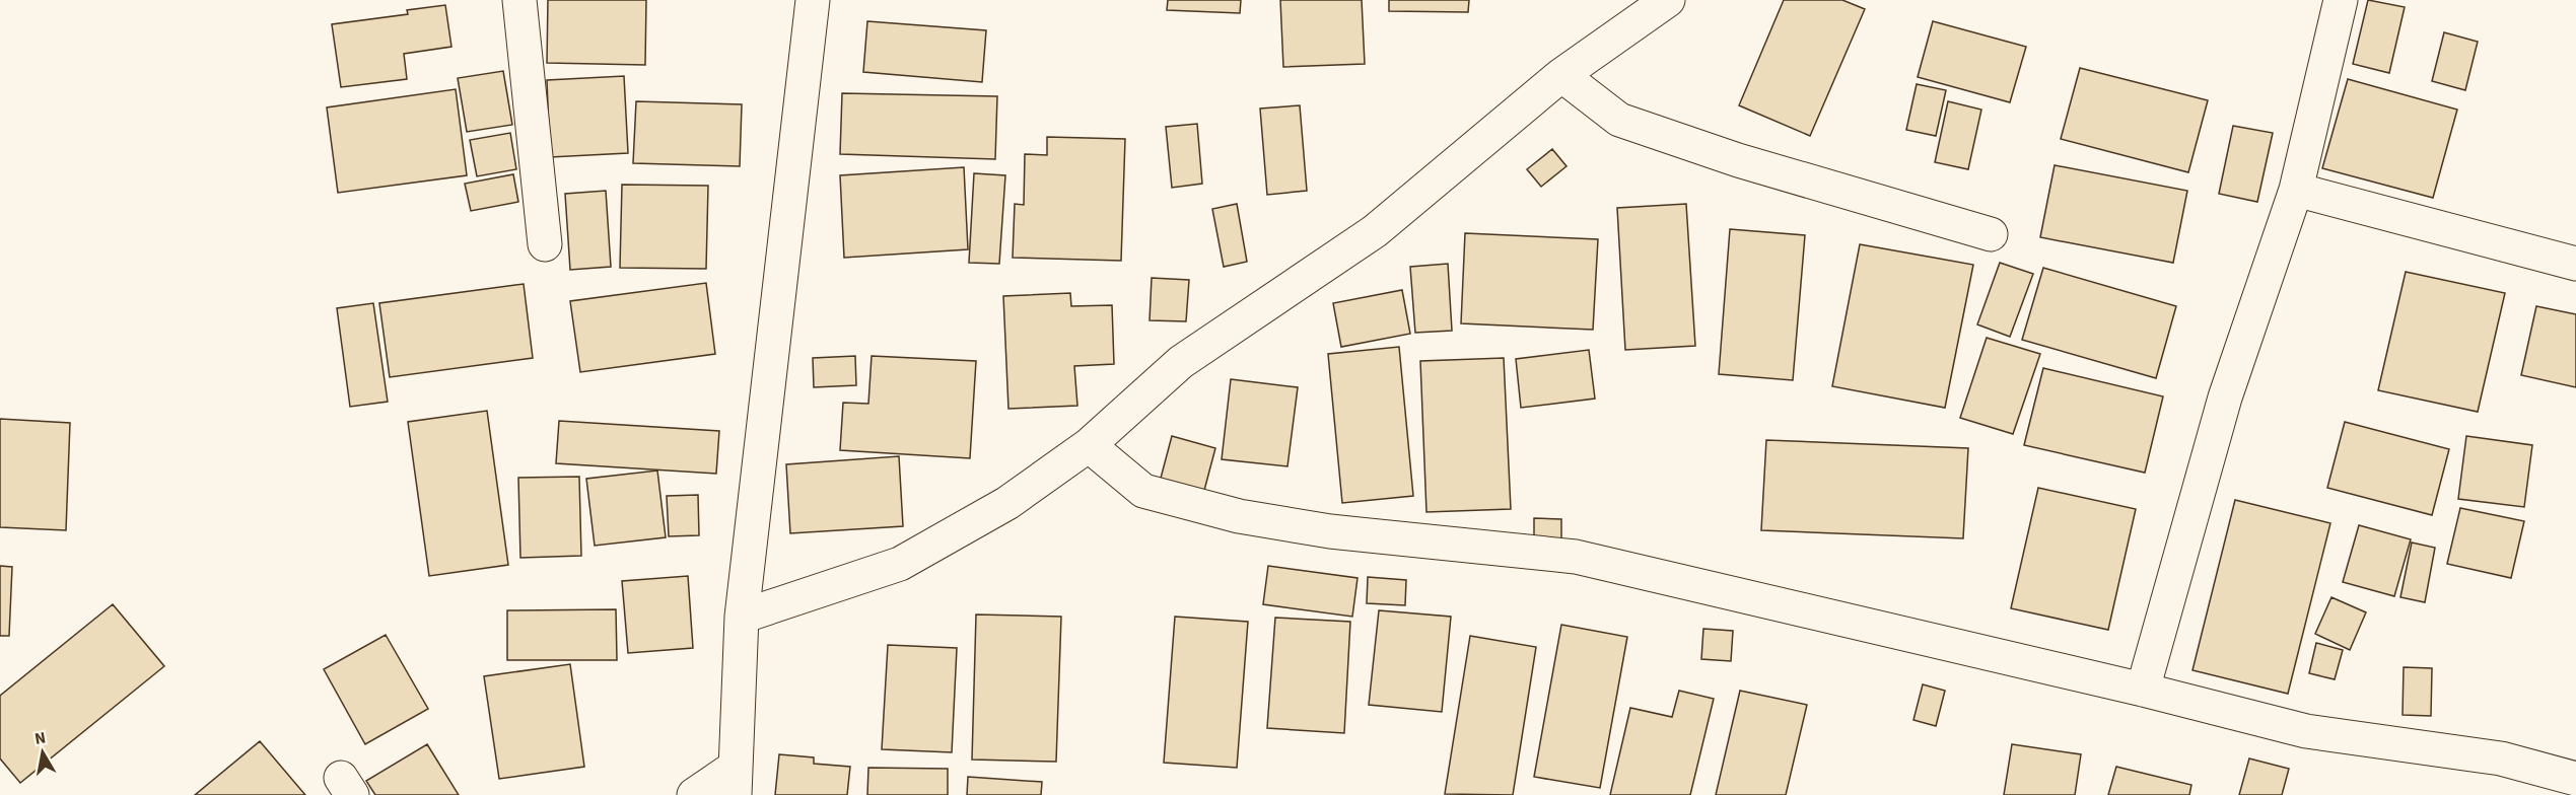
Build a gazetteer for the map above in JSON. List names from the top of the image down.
{
  "north": "top"
}
